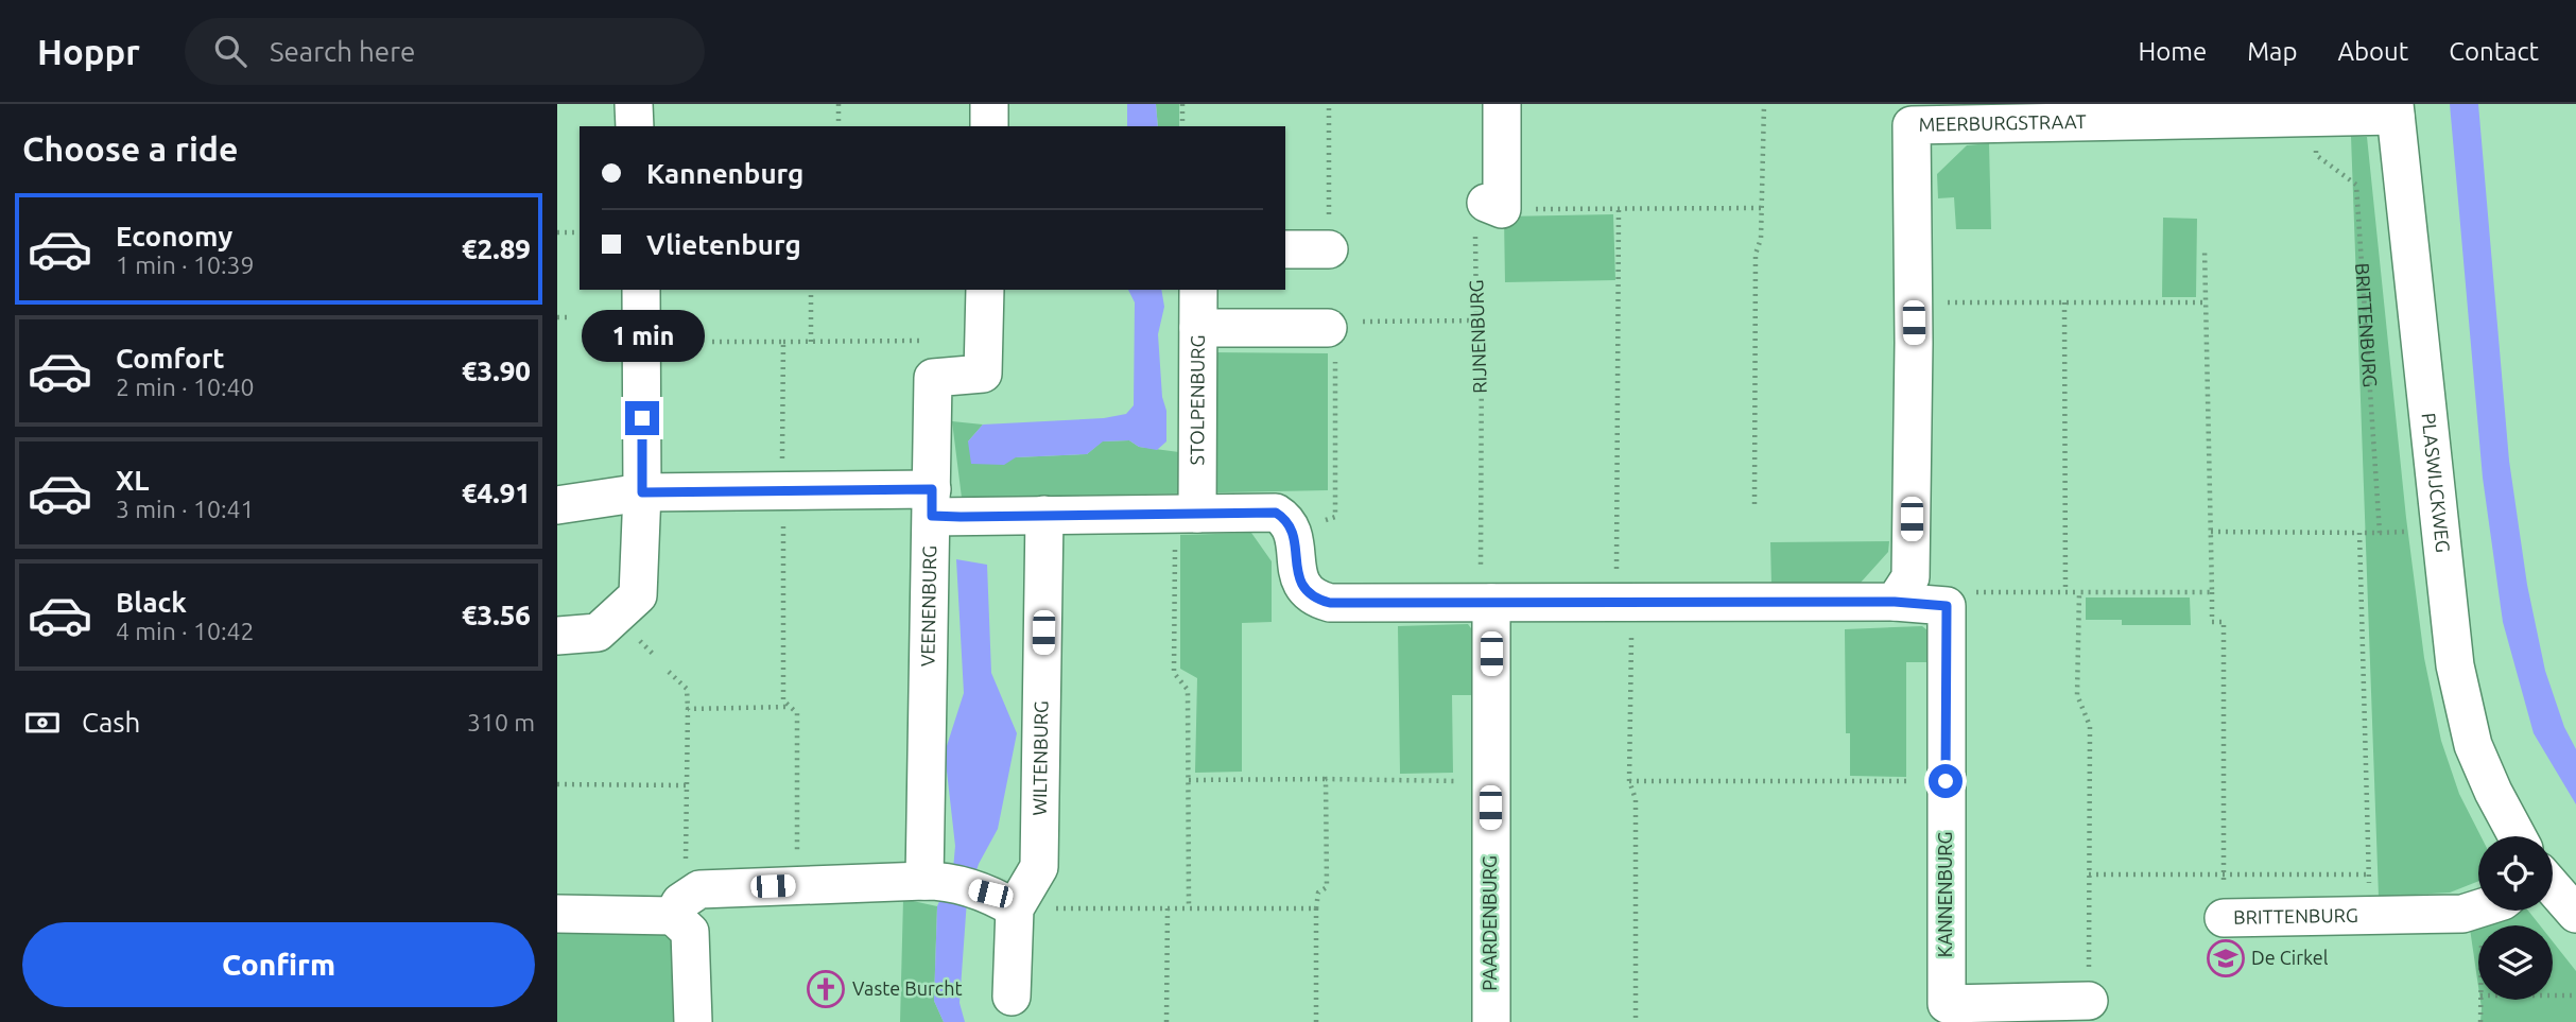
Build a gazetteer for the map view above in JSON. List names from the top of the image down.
{
  "streets": {
    "street": [
      "MEERBURGSTRAAT",
      "BRITTENBURG",
      "STOLPENBURG",
      "PLASWIJCKWEG",
      "VEENENBURG",
      "WILTENBURG",
      "KANNENBURG",
      "PAARDENBURG"
    ],
    "path": ["RIJNENBURG"]
  },
  "crossings": [
    ["MEERBURGSTRAAT", "BRITTENBURG"],
    ["MEERBURGSTRAAT", "PLASWIJCKWEG"],
    ["RIJNENBURG", "PAARDENBURG"]
  ],
  "places": {
    "school or university": ["De Cirkel"],
    "church": ["Vaste Burcht"]
  },
  "page": {
    "header": "Hoppr",
    "search": "Search here",
    "nav": [
      "Home",
      "Map",
      "About",
      "Contact"
    ],
    "heading": "Choose a ride",
    "banner": ["Kannenburg", "Vlietenburg"],
    "list": [
      {
        "name": "Economy",
        "note": "1 min · 10:39",
        "value": "€2.89"
      },
      {
        "name": "Comfort",
        "note": "2 min · 10:40",
        "value": "€3.90"
      },
      {
        "name": "XL",
        "note": "3 min · 10:41",
        "value": "€4.91"
      },
      {
        "name": "Black",
        "note": "4 min · 10:42",
        "value": "€3.56"
      }
    ],
    "bubble": "1 min",
    "pay": ["Cash", "310 m"],
    "buttons": "Confirm"
  }
}
